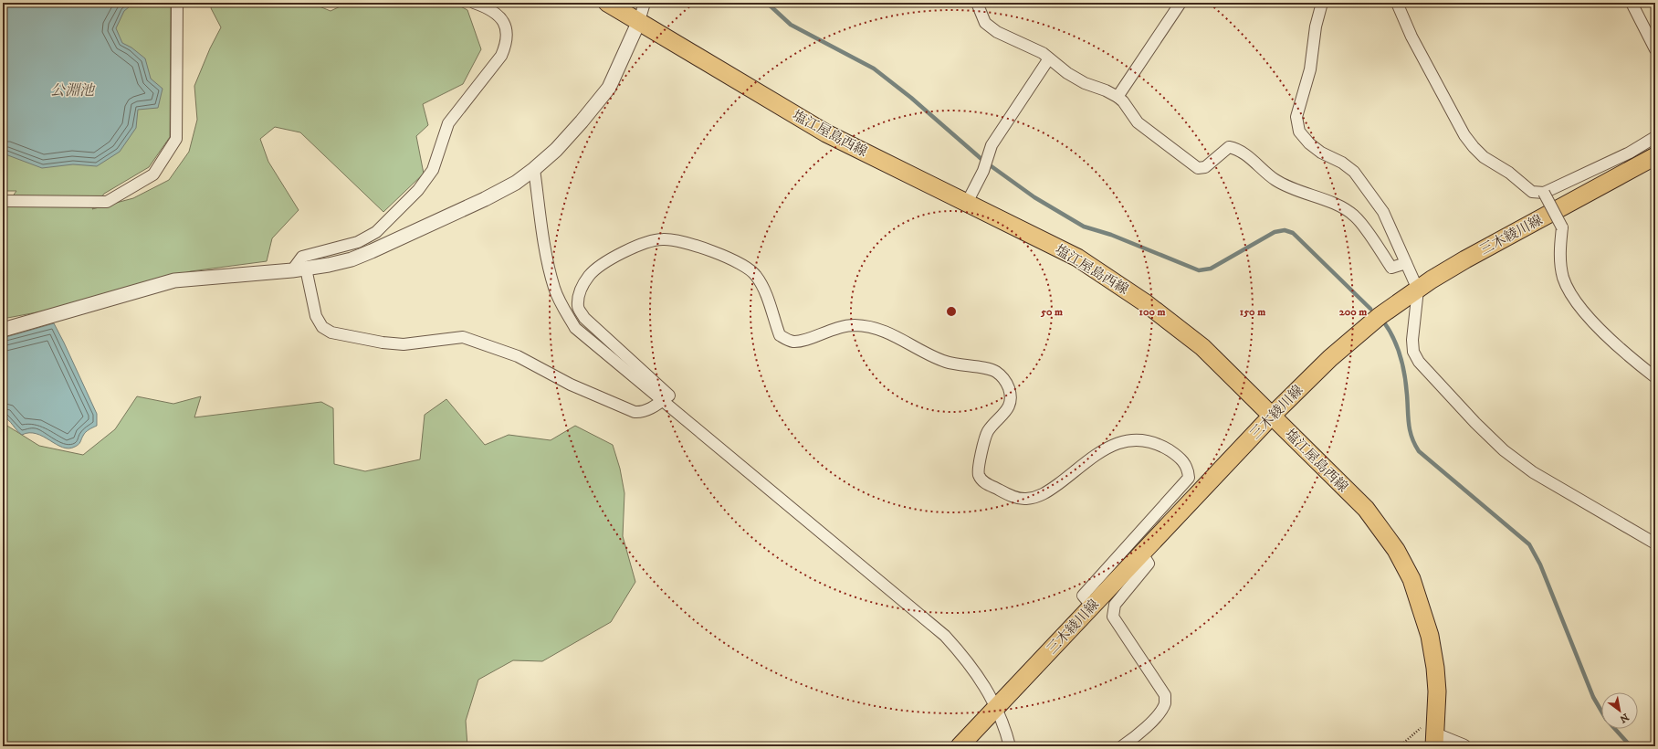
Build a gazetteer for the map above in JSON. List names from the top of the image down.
{
  "streets": {
    "main road": ["塩江屋島西線", "三木綾川線"]
  },
  "crossings": [
    ["塩江屋島西線", "三木綾川線"]
  ],
  "water": ["公淵池"],
  "north": "bottom right",
  "rings": [
    "50 m",
    "100 m",
    "150 m",
    "200 m"
  ]
}
